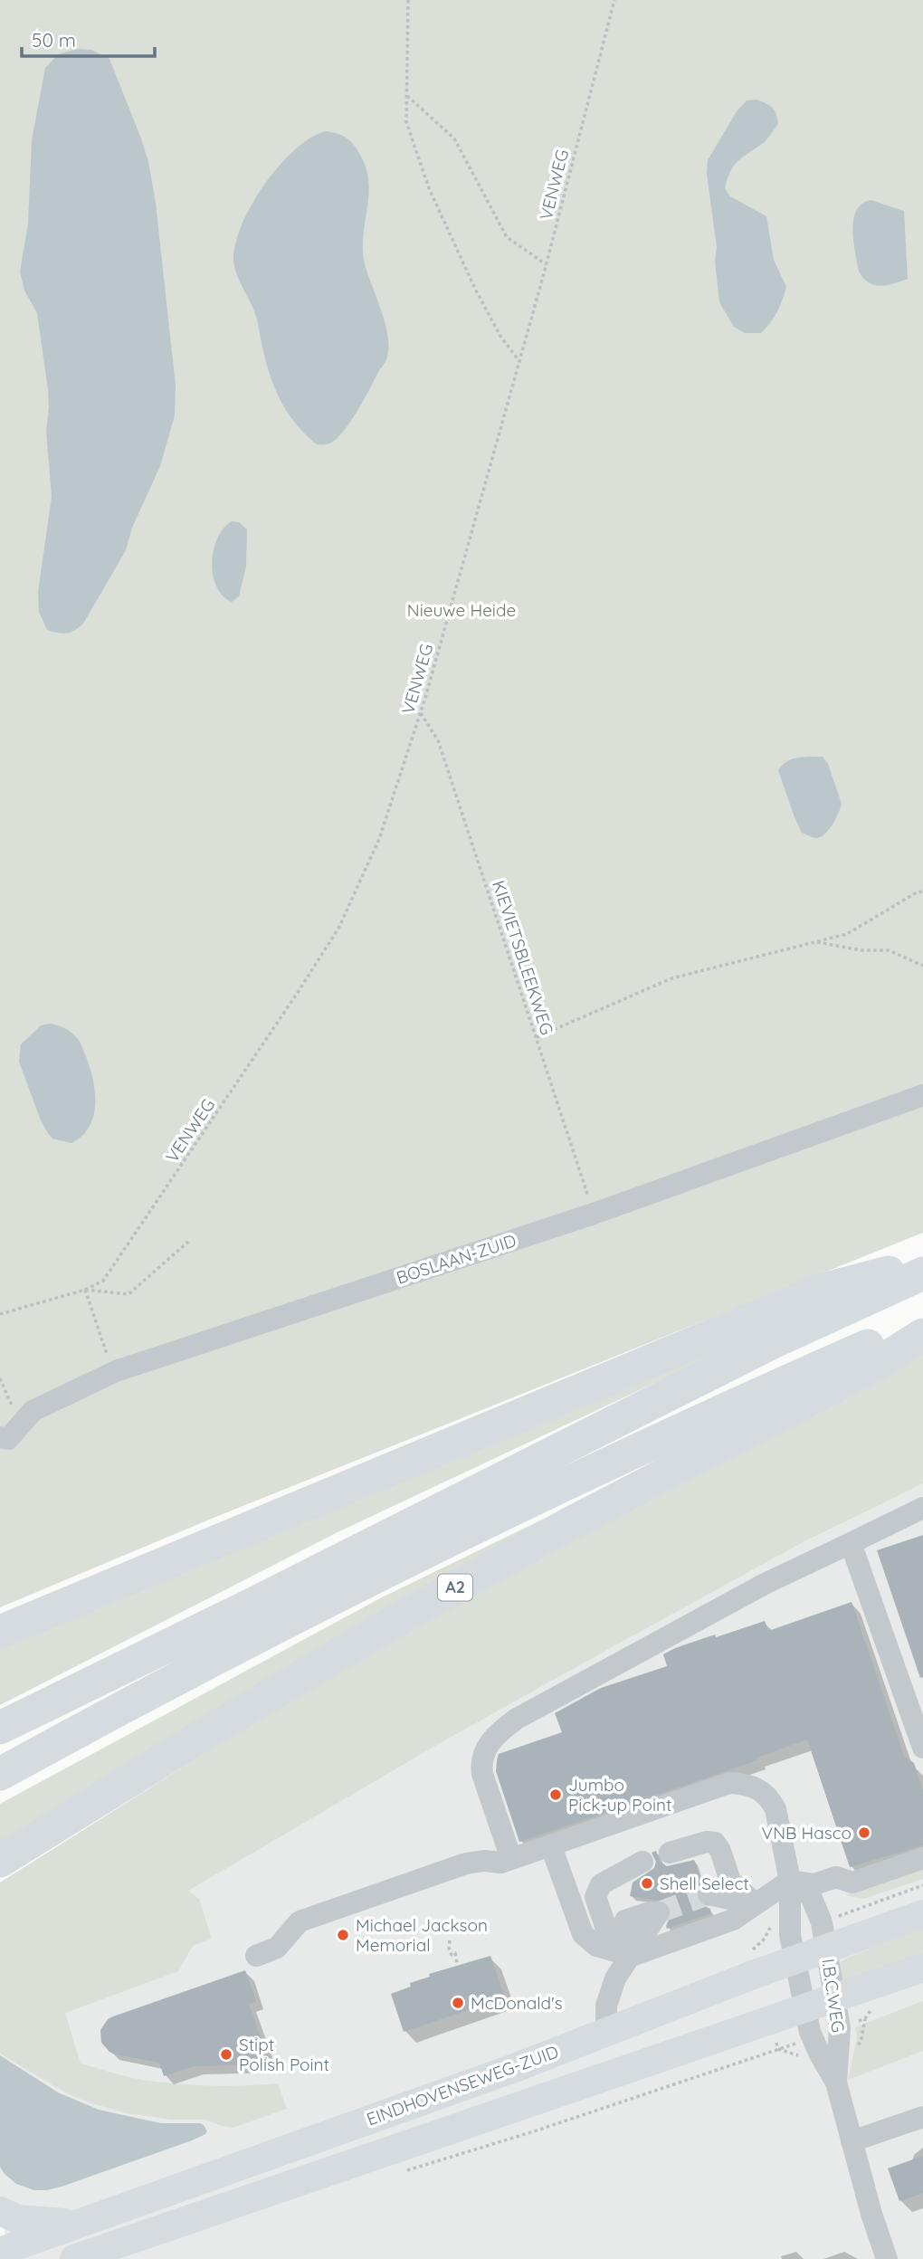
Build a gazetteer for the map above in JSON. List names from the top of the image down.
{
  "streets": {
    "highway": ["A2"],
    "main road": ["EINDHOVENSEWEG-ZUID"],
    "street": ["BOSLAAN-ZUID", "I.B.C.WEG"],
    "path": ["VENWEG", "KIEVIETSBLEEKWEG"]
  },
  "crossings": [
    ["VENWEG", "KIEVIETSBLEEKWEG"],
    ["KIEVIETSBLEEKWEG", "BOSLAAN-ZUID"],
    ["I.B.C.WEG", "EINDHOVENSEWEG-ZUID"]
  ],
  "parks": ["Nieuwe Heide"],
  "places": [
    "Jumbo Pick-up Point",
    "VNB Hasco",
    "Shell Select",
    "Michael Jackson Memorial",
    "McDonald's",
    "Stipt Polish Point"
  ],
  "scale_bar": "50 m"
}
